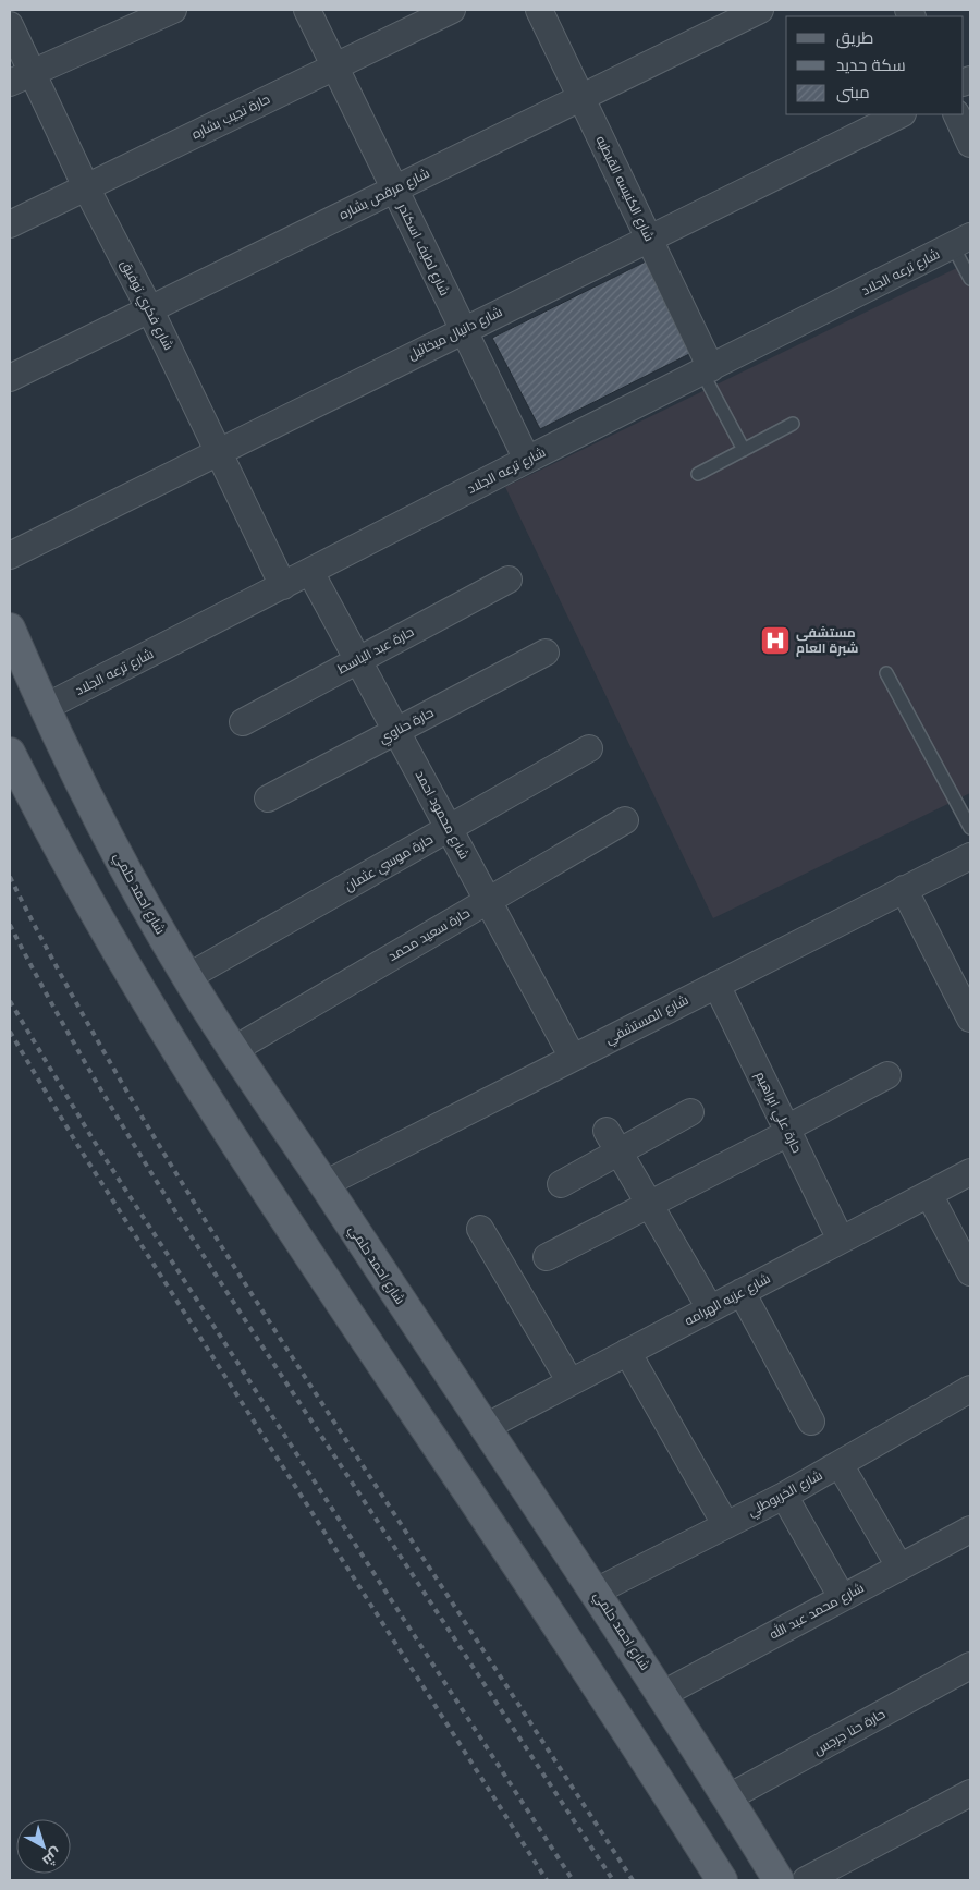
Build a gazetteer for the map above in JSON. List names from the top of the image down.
{
  "streets": {
    "main road": ["شارع احمد حلمي"],
    "street": [
      "حارة نجيب بشاره",
      "شارع الكنيسه القبطيه",
      "شارع مرقص بشاره",
      "شارع لطيف اسكندر",
      "شارع ترعه الجلاد",
      "شارع فكري توفيق",
      "شارع دانيال ميخائيل",
      "حارة عبد الباسط",
      "حارة حناوي",
      "شارع محمود احمد",
      "حارة موسي عثمان",
      "حارة سعيد محمد",
      "شارع المستشفي",
      "حارة علي ابراهيم",
      "شارع عزبه الهرامه",
      "شارع الخربوطلي",
      "شارع محمد عبد الله",
      "حارة حنا جرجس"
    ]
  },
  "crossings": [
    ["حارة نجيب بشاره", "شارع لطيف اسكندر"],
    ["حارة نجيب بشاره", "شارع فكري توفيق"],
    ["شارع الكنيسه القبطيه", "شارع مرقص بشاره"],
    ["شارع الكنيسه القبطيه", "شارع ترعه الجلاد"],
    ["شارع الكنيسه القبطيه", "شارع دانيال ميخائيل"],
    ["شارع مرقص بشاره", "شارع لطيف اسكندر"],
    ["شارع مرقص بشاره", "شارع فكري توفيق"],
    ["شارع لطيف اسكندر", "شارع ترعه الجلاد"],
    ["شارع لطيف اسكندر", "شارع دانيال ميخائيل"],
    ["شارع ترعه الجلاد", "شارع فكري توفيق"],
    ["شارع ترعه الجلاد", "شارع محمود احمد"],
    ["شارع ترعه الجلاد", "شارع احمد حلمي"],
    ["شارع فكري توفيق", "شارع دانيال ميخائيل"],
    ["حارة عبد الباسط", "شارع محمود احمد"],
    ["حارة حناوي", "شارع محمود احمد"],
    ["شارع محمود احمد", "حارة موسي عثمان"],
    ["شارع محمود احمد", "حارة سعيد محمد"],
    ["شارع محمود احمد", "شارع المستشفي"],
    ["حارة موسي عثمان", "شارع احمد حلمي"],
    ["شارع احمد حلمي", "حارة سعيد محمد"],
    ["شارع احمد حلمي", "شارع المستشفي"],
    ["شارع احمد حلمي", "شارع عزبه الهرامه"],
    ["شارع احمد حلمي", "شارع الخربوطلي"],
    ["شارع احمد حلمي", "شارع محمد عبد الله"],
    ["شارع احمد حلمي", "حارة حنا جرجس"],
    ["شارع المستشفي", "حارة علي ابراهيم"],
    ["حارة علي ابراهيم", "شارع عزبه الهرامه"]
  ],
  "places": {
    "hospital": ["مستشفى شبرة العام"]
  },
  "legend": ["طريق", "سكة حديد", "مبنى"],
  "north": "bottom right"
}
